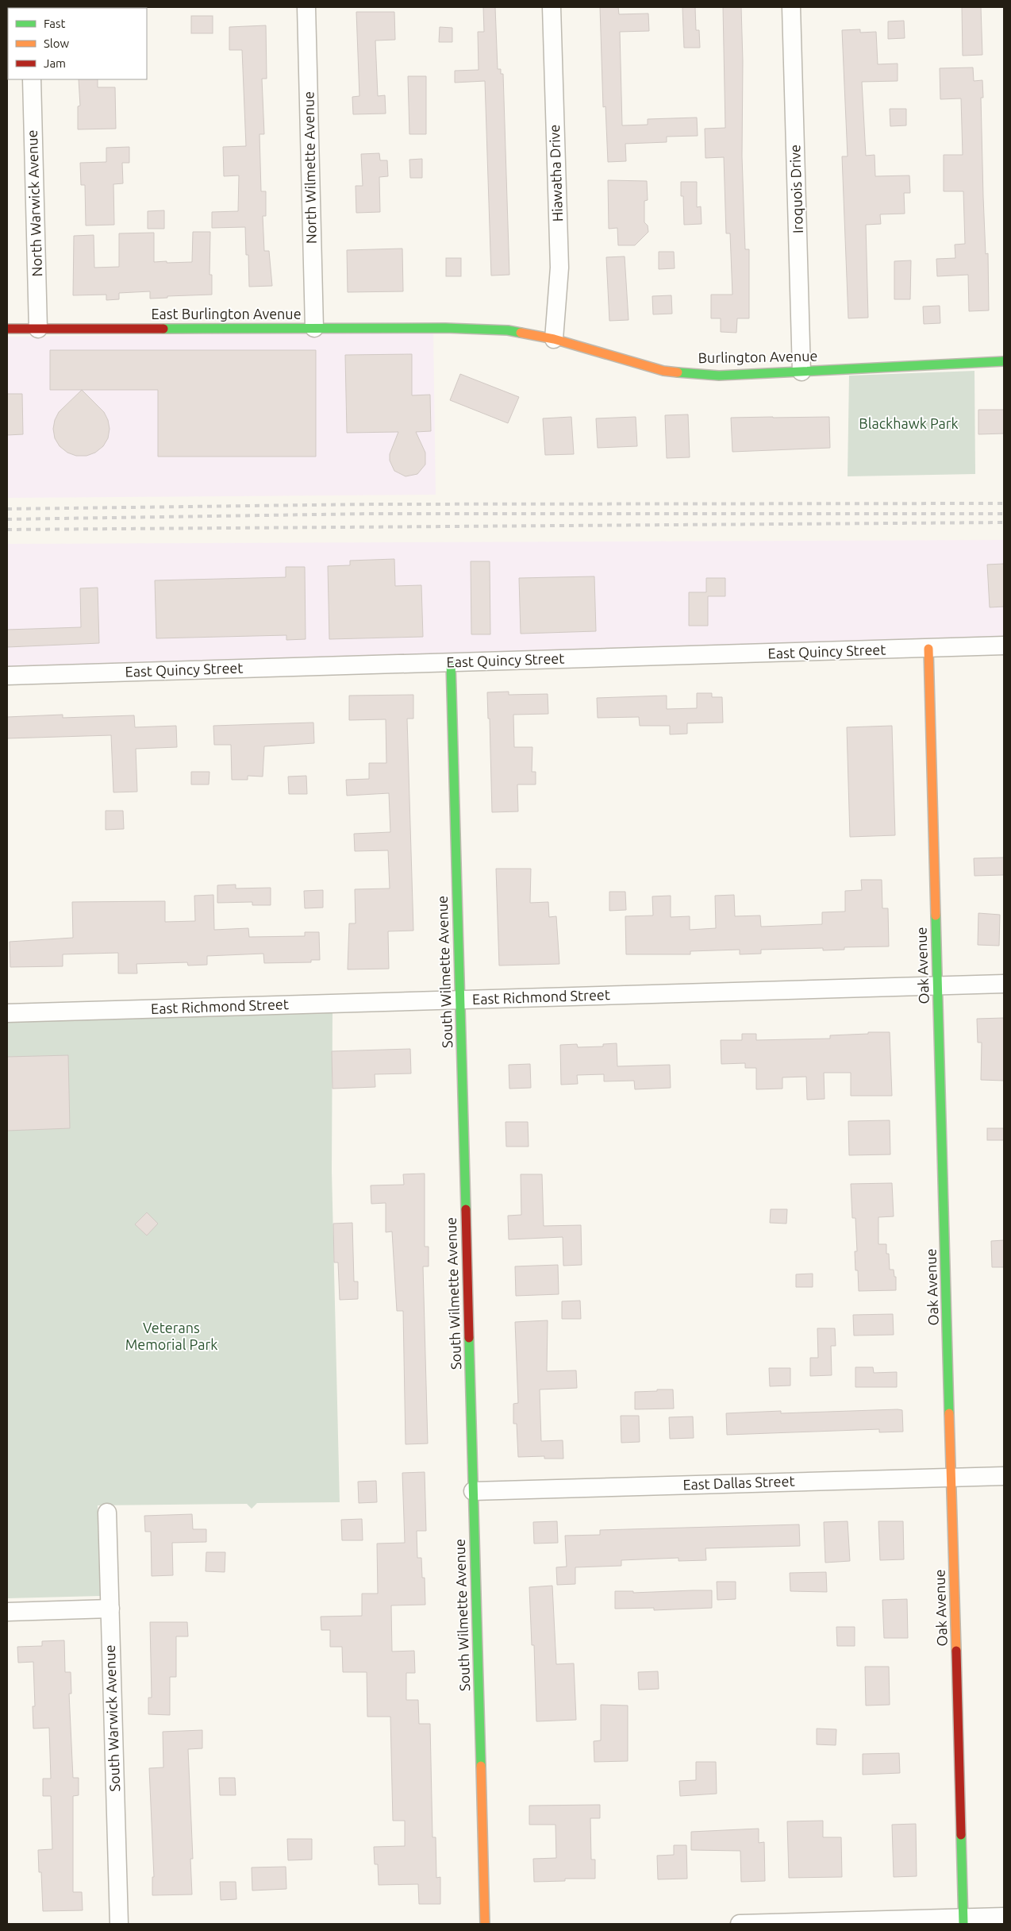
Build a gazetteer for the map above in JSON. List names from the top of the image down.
{
  "streets": {
    "street": [
      "North Wilmette Avenue",
      "Hiawatha Drive",
      "Iroquois Drive",
      "North Warwick Avenue",
      "East Burlington Avenue",
      "Burlington Avenue",
      "East Quincy Street",
      "Oak Avenue",
      "South Wilmette Avenue",
      "East Richmond Street",
      "East Dallas Street",
      "South Warwick Avenue"
    ]
  },
  "crossings": [
    ["North Wilmette Avenue", "East Burlington Avenue"],
    ["Hiawatha Drive", "Burlington Avenue"],
    ["Iroquois Drive", "Burlington Avenue"],
    ["North Warwick Avenue", "East Burlington Avenue"],
    ["East Burlington Avenue", "Burlington Avenue"],
    ["East Quincy Street", "Oak Avenue"],
    ["East Quincy Street", "South Wilmette Avenue"],
    ["Oak Avenue", "East Richmond Street"],
    ["Oak Avenue", "East Dallas Street"],
    ["South Wilmette Avenue", "East Richmond Street"],
    ["South Wilmette Avenue", "East Dallas Street"]
  ],
  "parks": ["Blackhawk Park", "Veterans Memorial Park"],
  "legend": ["Fast", "Slow", "Jam"]
}
